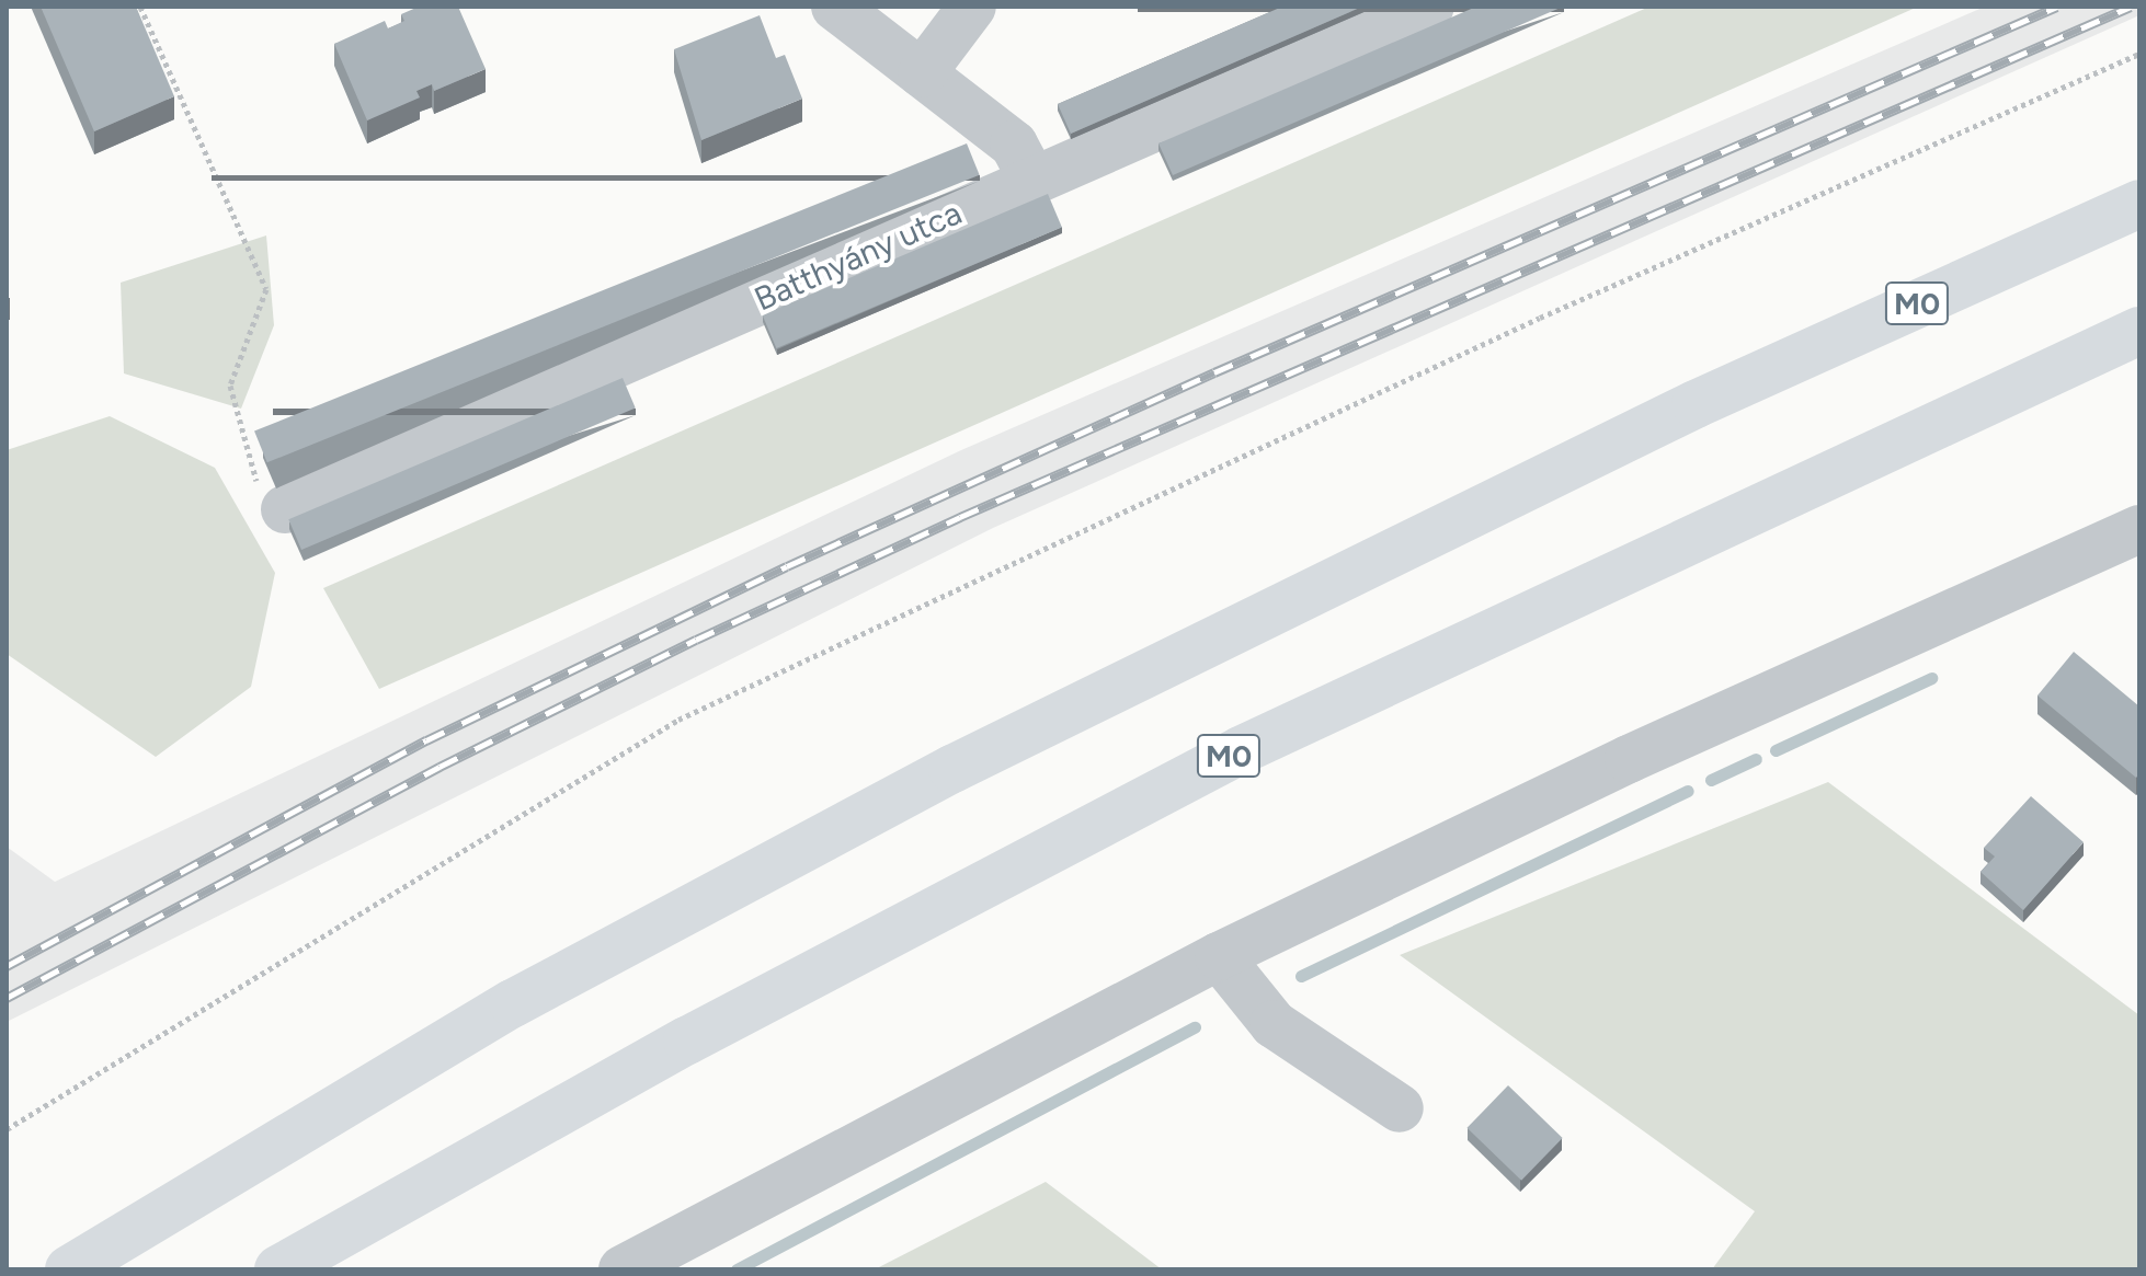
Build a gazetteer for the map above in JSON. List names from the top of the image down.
{
  "streets": {
    "highway": ["M0"],
    "street": ["Batthyány utca"]
  }
}
